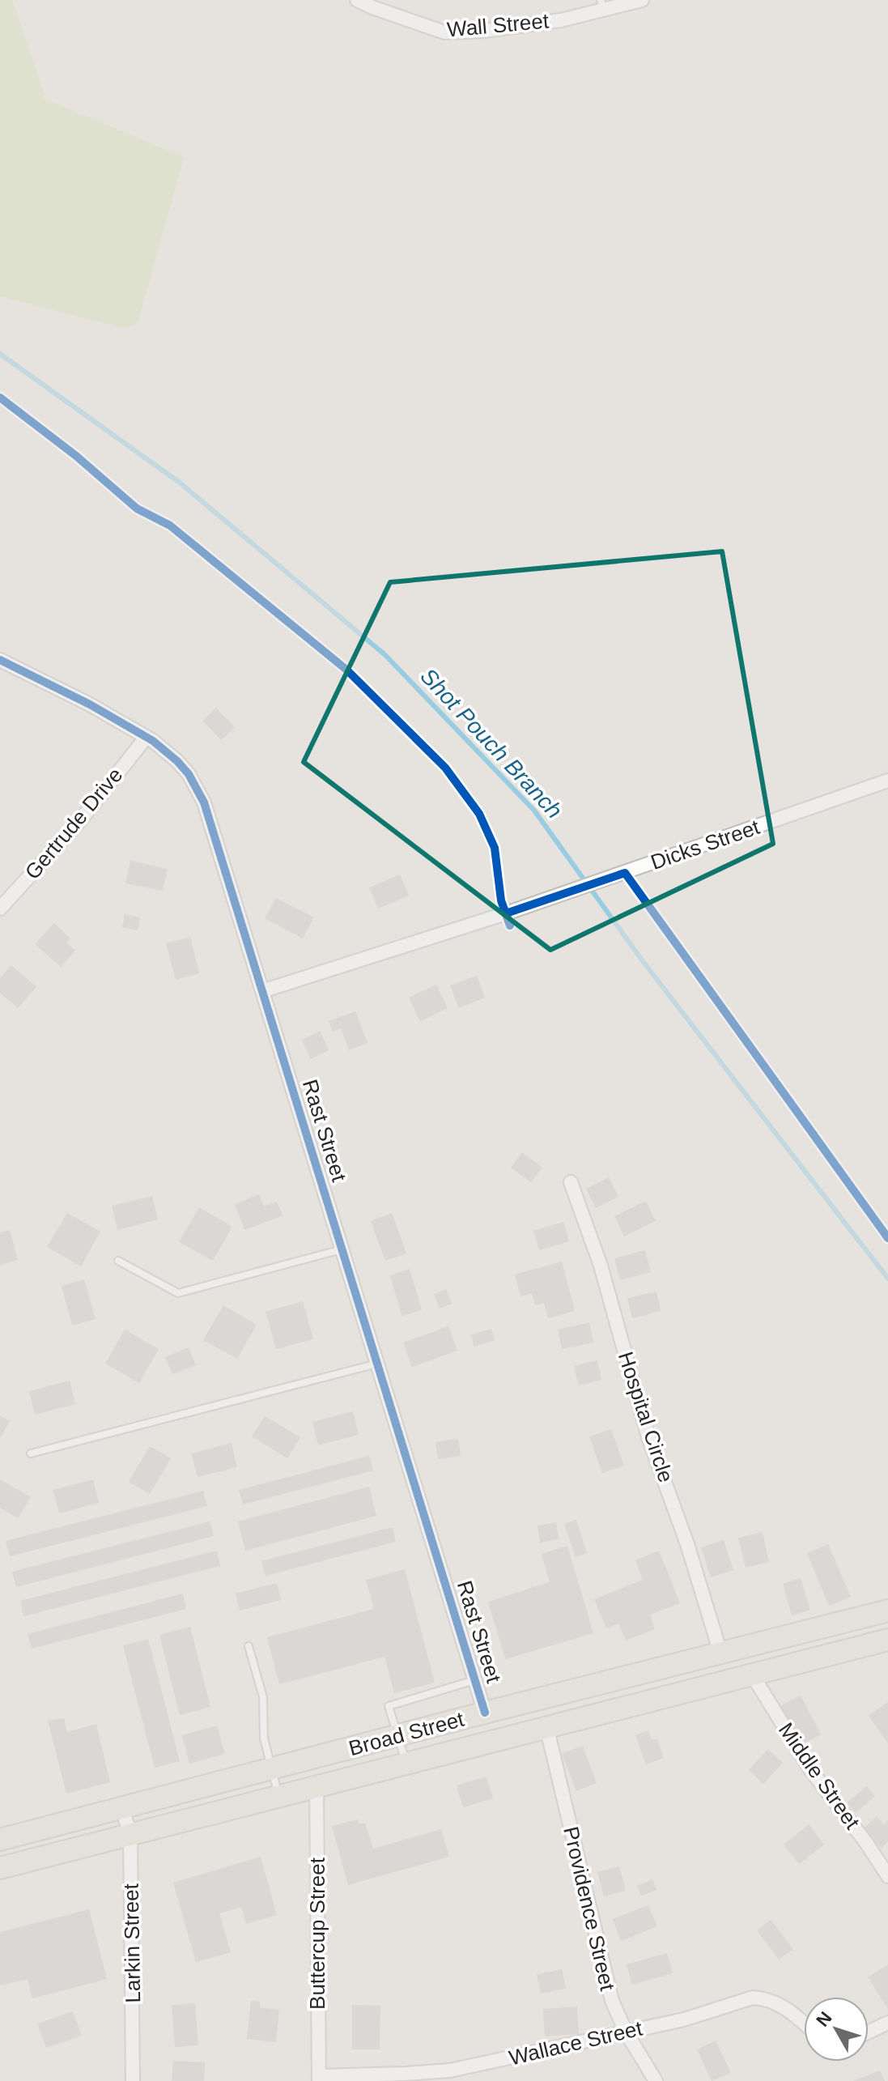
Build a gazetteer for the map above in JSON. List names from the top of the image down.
{
  "streets": {
    "main road": ["Broad Street"],
    "street": [
      "Wall Street",
      "Gertrude Drive",
      "Dicks Street",
      "Rast Street",
      "Hospital Circle",
      "Middle Street",
      "Providence Street",
      "Buttercup Street",
      "Larkin Street",
      "Wallace Street"
    ]
  },
  "crossings": [
    ["Gertrude Drive", "Rast Street"],
    ["Dicks Street", "Rast Street"],
    ["Rast Street", "Broad Street"],
    ["Hospital Circle", "Broad Street"],
    ["Broad Street", "Middle Street"],
    ["Broad Street", "Providence Street"],
    ["Broad Street", "Buttercup Street"],
    ["Broad Street", "Larkin Street"],
    ["Providence Street", "Wallace Street"],
    ["Buttercup Street", "Wallace Street"]
  ],
  "water": ["Shot Pouch Branch"],
  "north": "top left"
}
